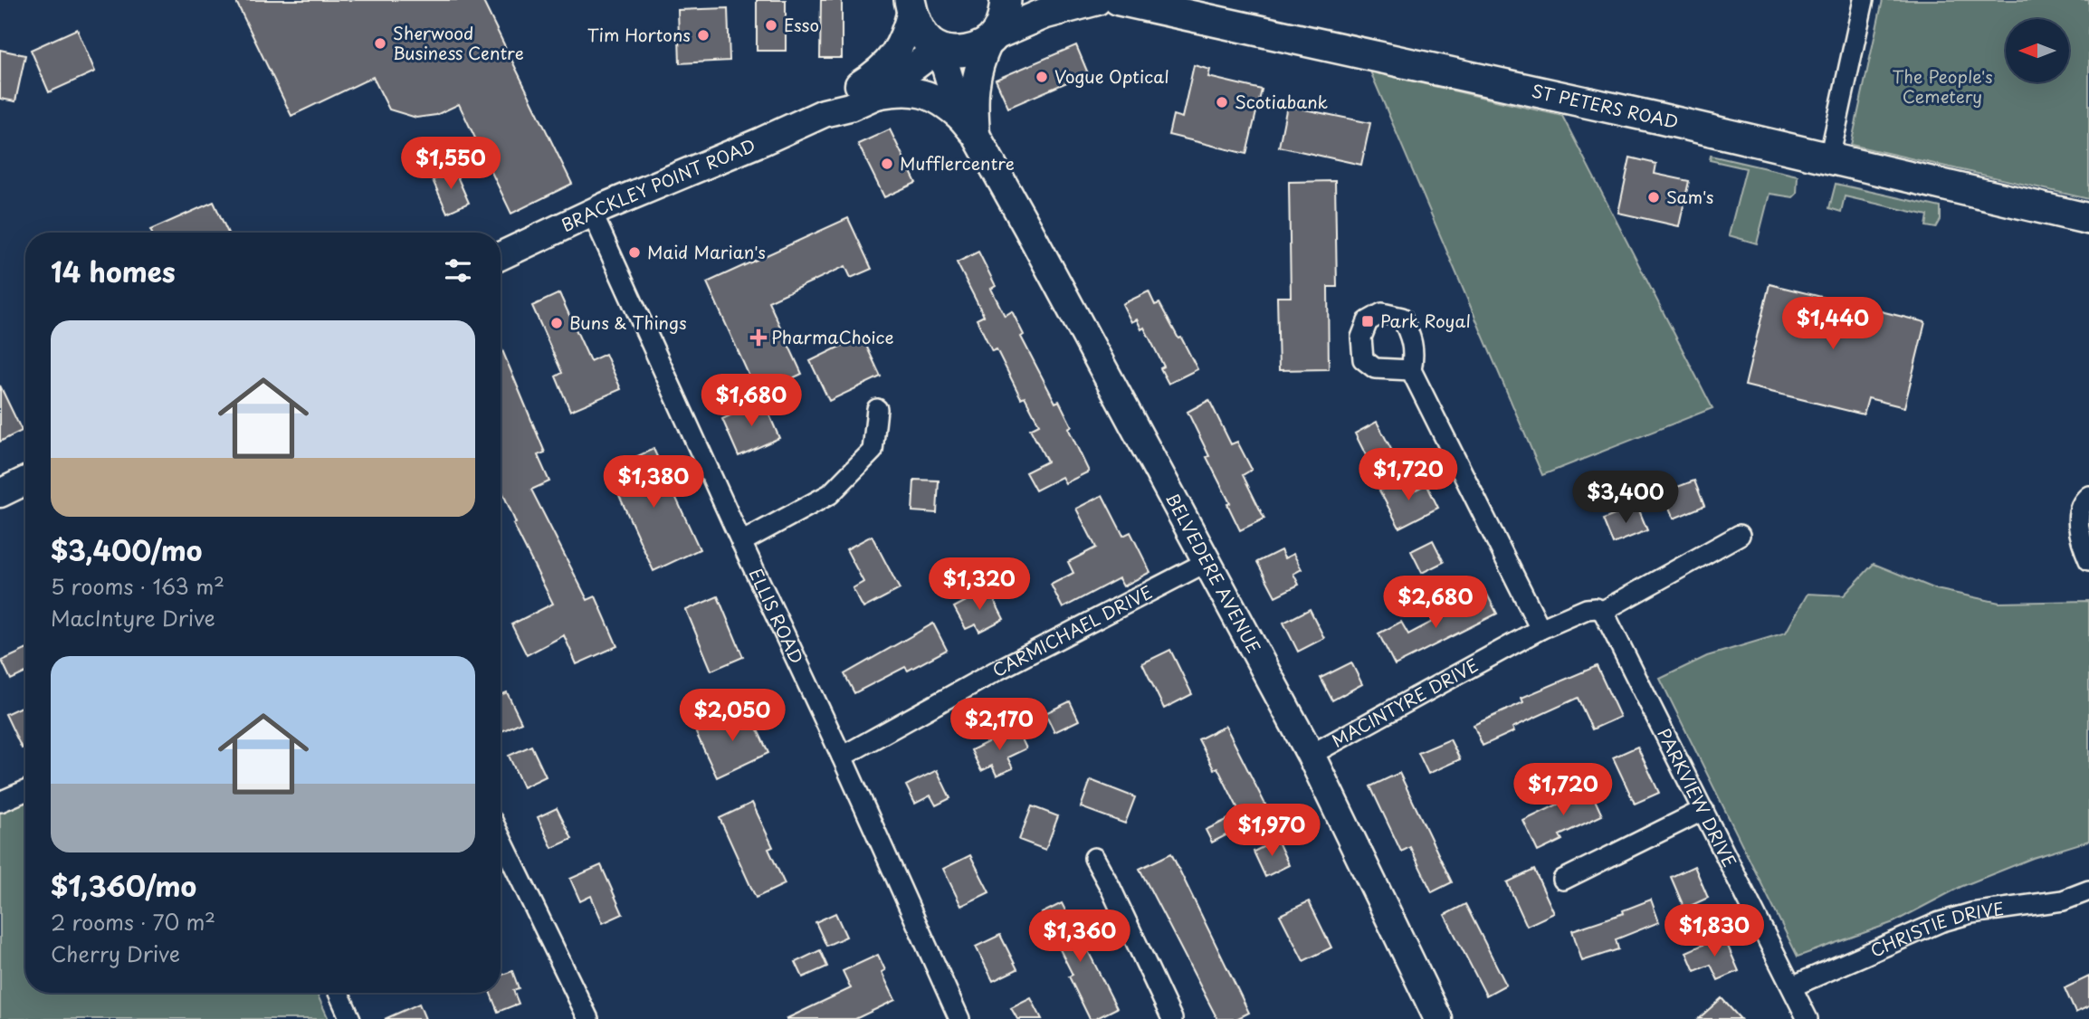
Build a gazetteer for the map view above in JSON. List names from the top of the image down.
{
  "streets": {
    "main road": ["ST PETERS ROAD", "BRACKLEY POINT ROAD", "BELVEDERE AVENUE"],
    "street": [
      "ELLIS ROAD",
      "CARMICHAEL DRIVE",
      "MACINTYRE DRIVE",
      "PARKVIEW DRIVE",
      "CHRISTIE DRIVE"
    ]
  },
  "crossings": [
    ["BRACKLEY POINT ROAD", "BELVEDERE AVENUE"],
    ["BRACKLEY POINT ROAD", "ELLIS ROAD"],
    ["BELVEDERE AVENUE", "CARMICHAEL DRIVE"],
    ["BELVEDERE AVENUE", "MACINTYRE DRIVE"],
    ["ELLIS ROAD", "CARMICHAEL DRIVE"],
    ["MACINTYRE DRIVE", "PARKVIEW DRIVE"],
    ["PARKVIEW DRIVE", "CHRISTIE DRIVE"]
  ],
  "parks": ["The People's Cemetery"],
  "places": {
    "other": [
      "Esso",
      "Tim Hortons",
      "Sherwood Business Centre",
      "Vogue Optical",
      "Scotiabank",
      "Mufflercentre",
      "Sam's",
      "Maid Marian's",
      "Buns & Things"
    ],
    "transit": ["Park Royal"],
    "health": ["PharmaChoice"]
  },
  "north": "left",
  "page": {
    "price": [
      "$1,550",
      "$1,440",
      "$1,680",
      "$1,720",
      "$1,380",
      "$3,400",
      "$1,320",
      "$2,680",
      "$2,050",
      "$2,170",
      "$1,720",
      "$1,970",
      "$1,830",
      "$1,360"
    ],
    "heading": "14 homes",
    "list": [
      {
        "name": "$3,400/mo",
        "note": "5 rooms · 163 m² · MacIntyre Drive"
      },
      {
        "name": "$1,360/mo",
        "note": "2 rooms · 70 m² · Cherry Drive"
      }
    ]
  }
}
